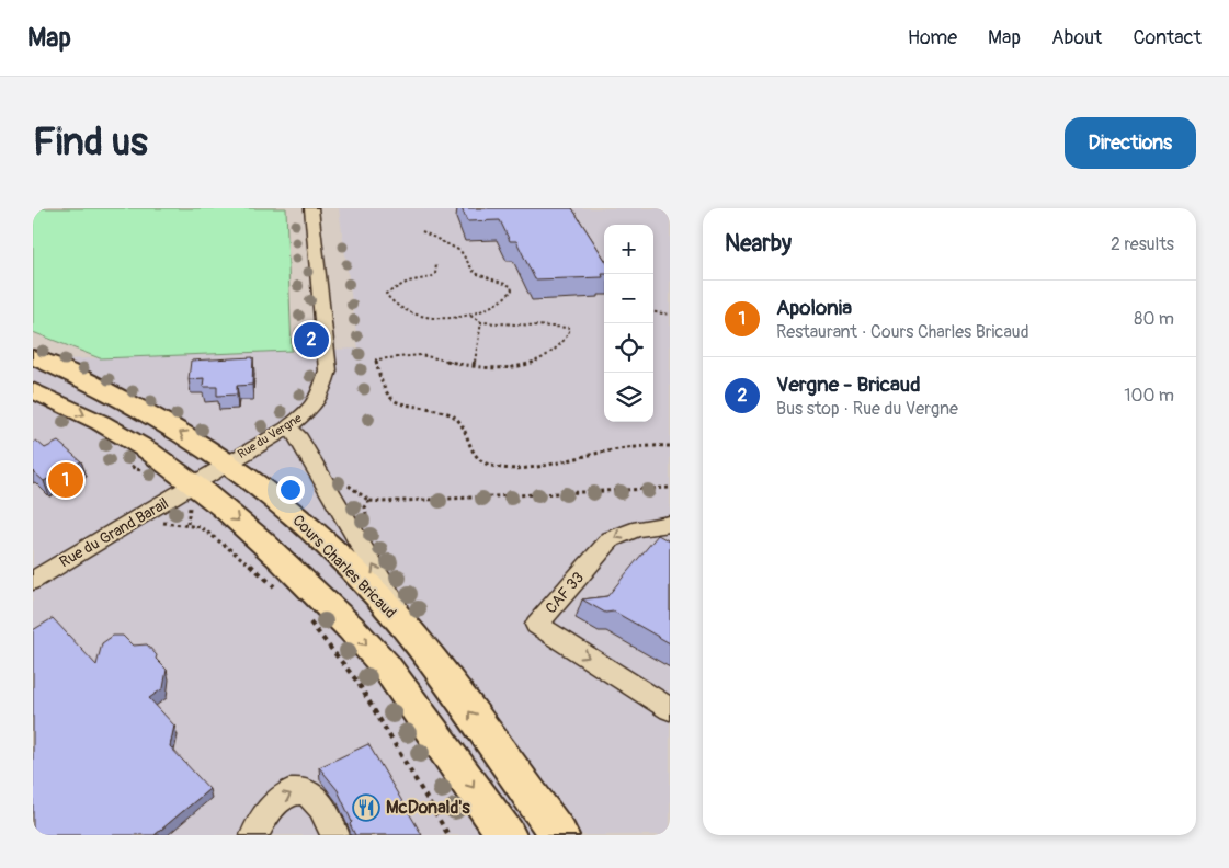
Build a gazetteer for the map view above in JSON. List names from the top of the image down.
{
  "streets": {
    "main road": ["Cours Charles Bricaud"],
    "street": ["Rue du Vergne", "Rue du Grand Barail", "CAF 33"]
  },
  "crossings": [
    ["Rue du Vergne", "Rue du Grand Barail"],
    ["Rue du Vergne", "Cours Charles Bricaud"]
  ],
  "places": {
    "restaurant": ["McDonald's"]
  },
  "page": {
    "header": "Map",
    "nav": [
      "Home",
      "Map",
      "About",
      "Contact"
    ],
    "buttons": "Directions",
    "title": "Find us",
    "heading": ["Nearby", "2 results"],
    "map_buttons": ["+", "−"],
    "list": [
      {
        "mark": "1",
        "name": "Apolonia",
        "note": "Restaurant · Cours Charles Bricaud",
        "value": "80 m"
      },
      {
        "mark": "2",
        "name": "Vergne - Bricaud",
        "note": "Bus stop · Rue du Vergne",
        "value": "100 m"
      }
    ],
    "pins": ["2", "1"]
  }
}
